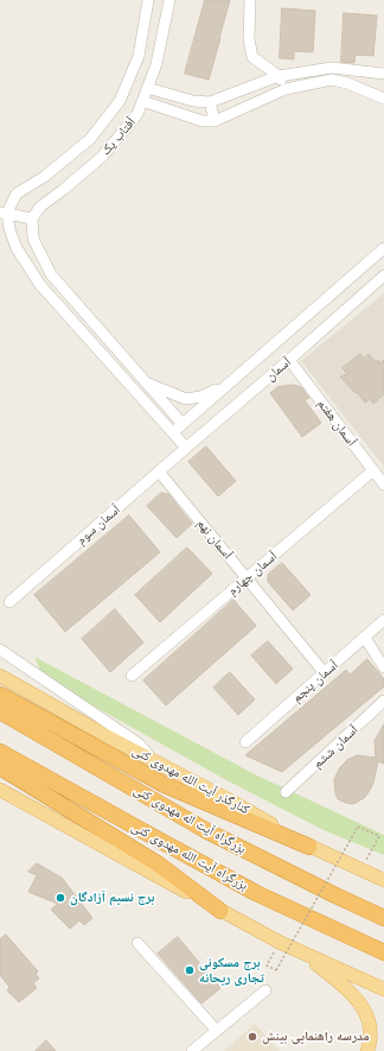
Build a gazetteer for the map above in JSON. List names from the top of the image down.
{
  "streets": {
    "highway": ["بزرگراه آیت اله مهدوی کنی", "بزرگراه آیت الله مهدوی کنی"],
    "main road": ["کنارگذر آیت الله مهدوی کنی"],
    "street": [
      "آفتاب یک",
      "آسمان",
      "آسمان هفتم",
      "آسمان سوم",
      "آسمان نهم",
      "آسمان چهارم",
      "آسمان پنجم",
      "آسمان ششم"
    ]
  },
  "crossings": [
    ["آسمان", "آسمان هفتم"],
    ["آسمان", "آسمان سوم"],
    ["آسمان هفتم", "آسمان چهارم"],
    ["آسمان سوم", "آسمان نهم"],
    ["آسمان نهم", "آسمان چهارم"],
    ["آسمان نهم", "آسمان پنجم"]
  ],
  "places": ["برج نسیم آزادگان", "برج مسکونی تجاری ریحانه", "مدرسه راهنمایی بینش"]
}
